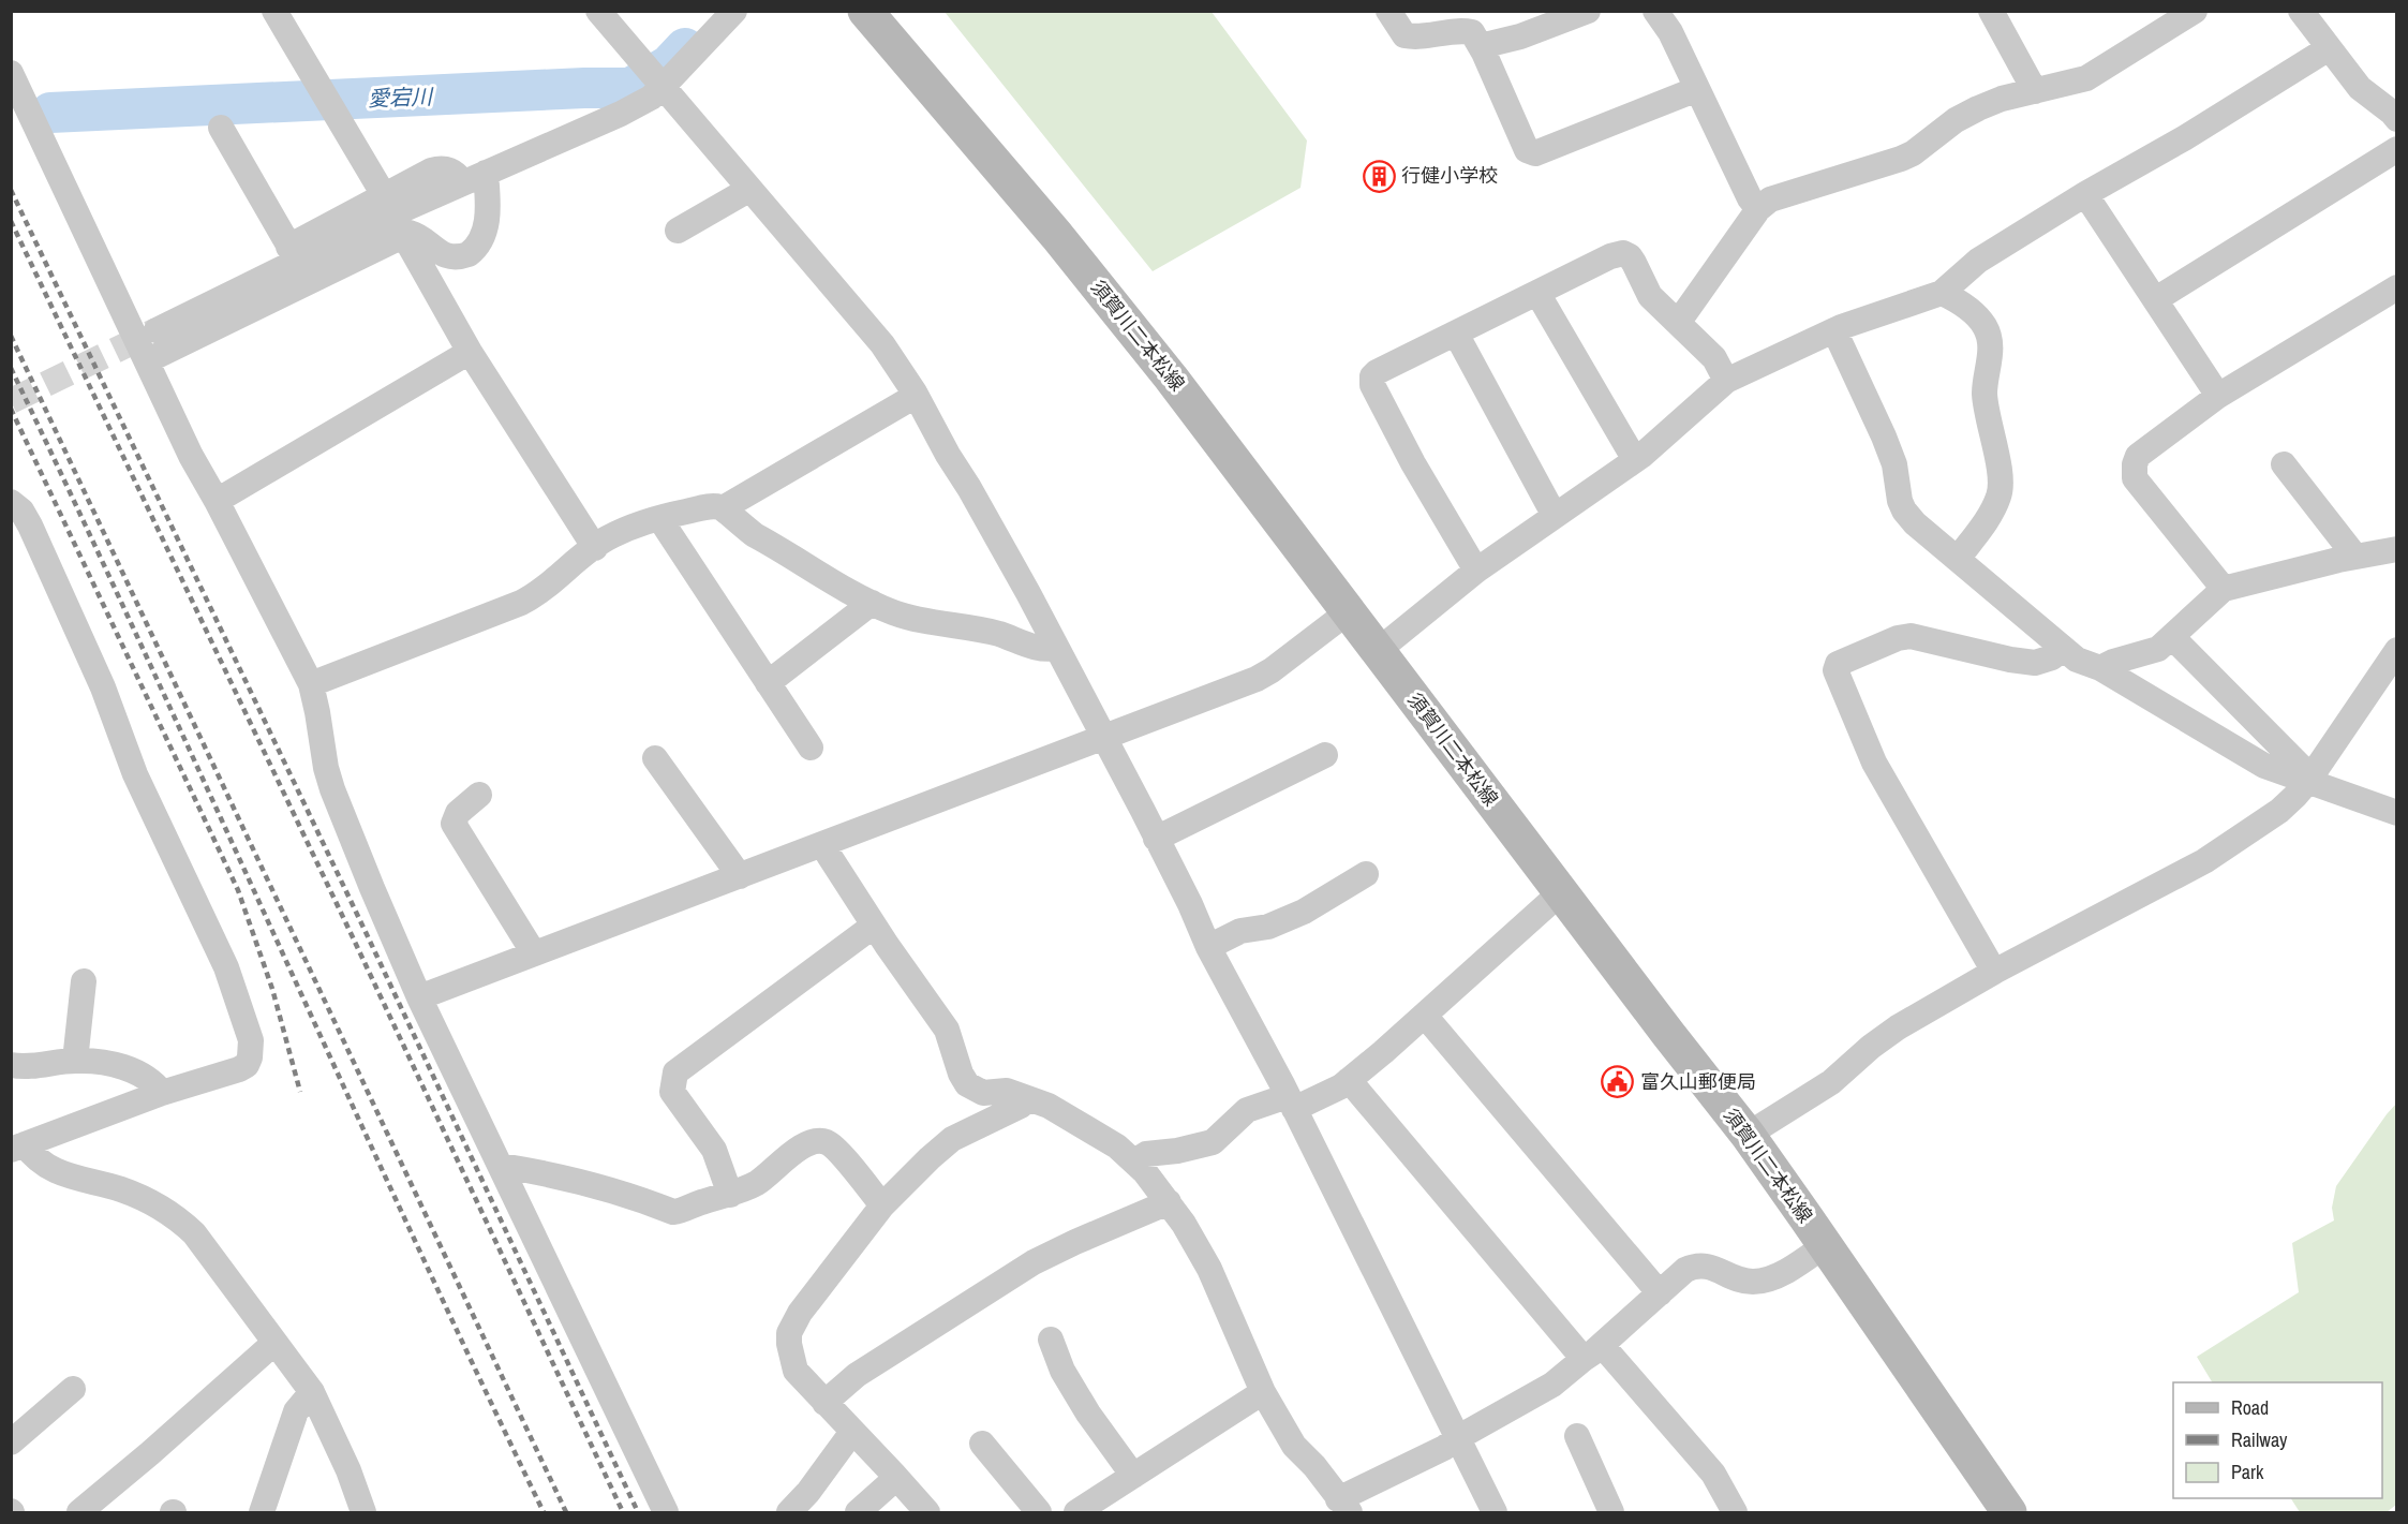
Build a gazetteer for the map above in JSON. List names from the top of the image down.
{
  "streets": {
    "main road": ["須賀川二本松線"]
  },
  "water": ["愛宕川"],
  "places": {
    "building": ["行健小学校"],
    "public building": ["富久山郵便局"]
  },
  "legend": ["Road", "Railway", "Park"]
}
